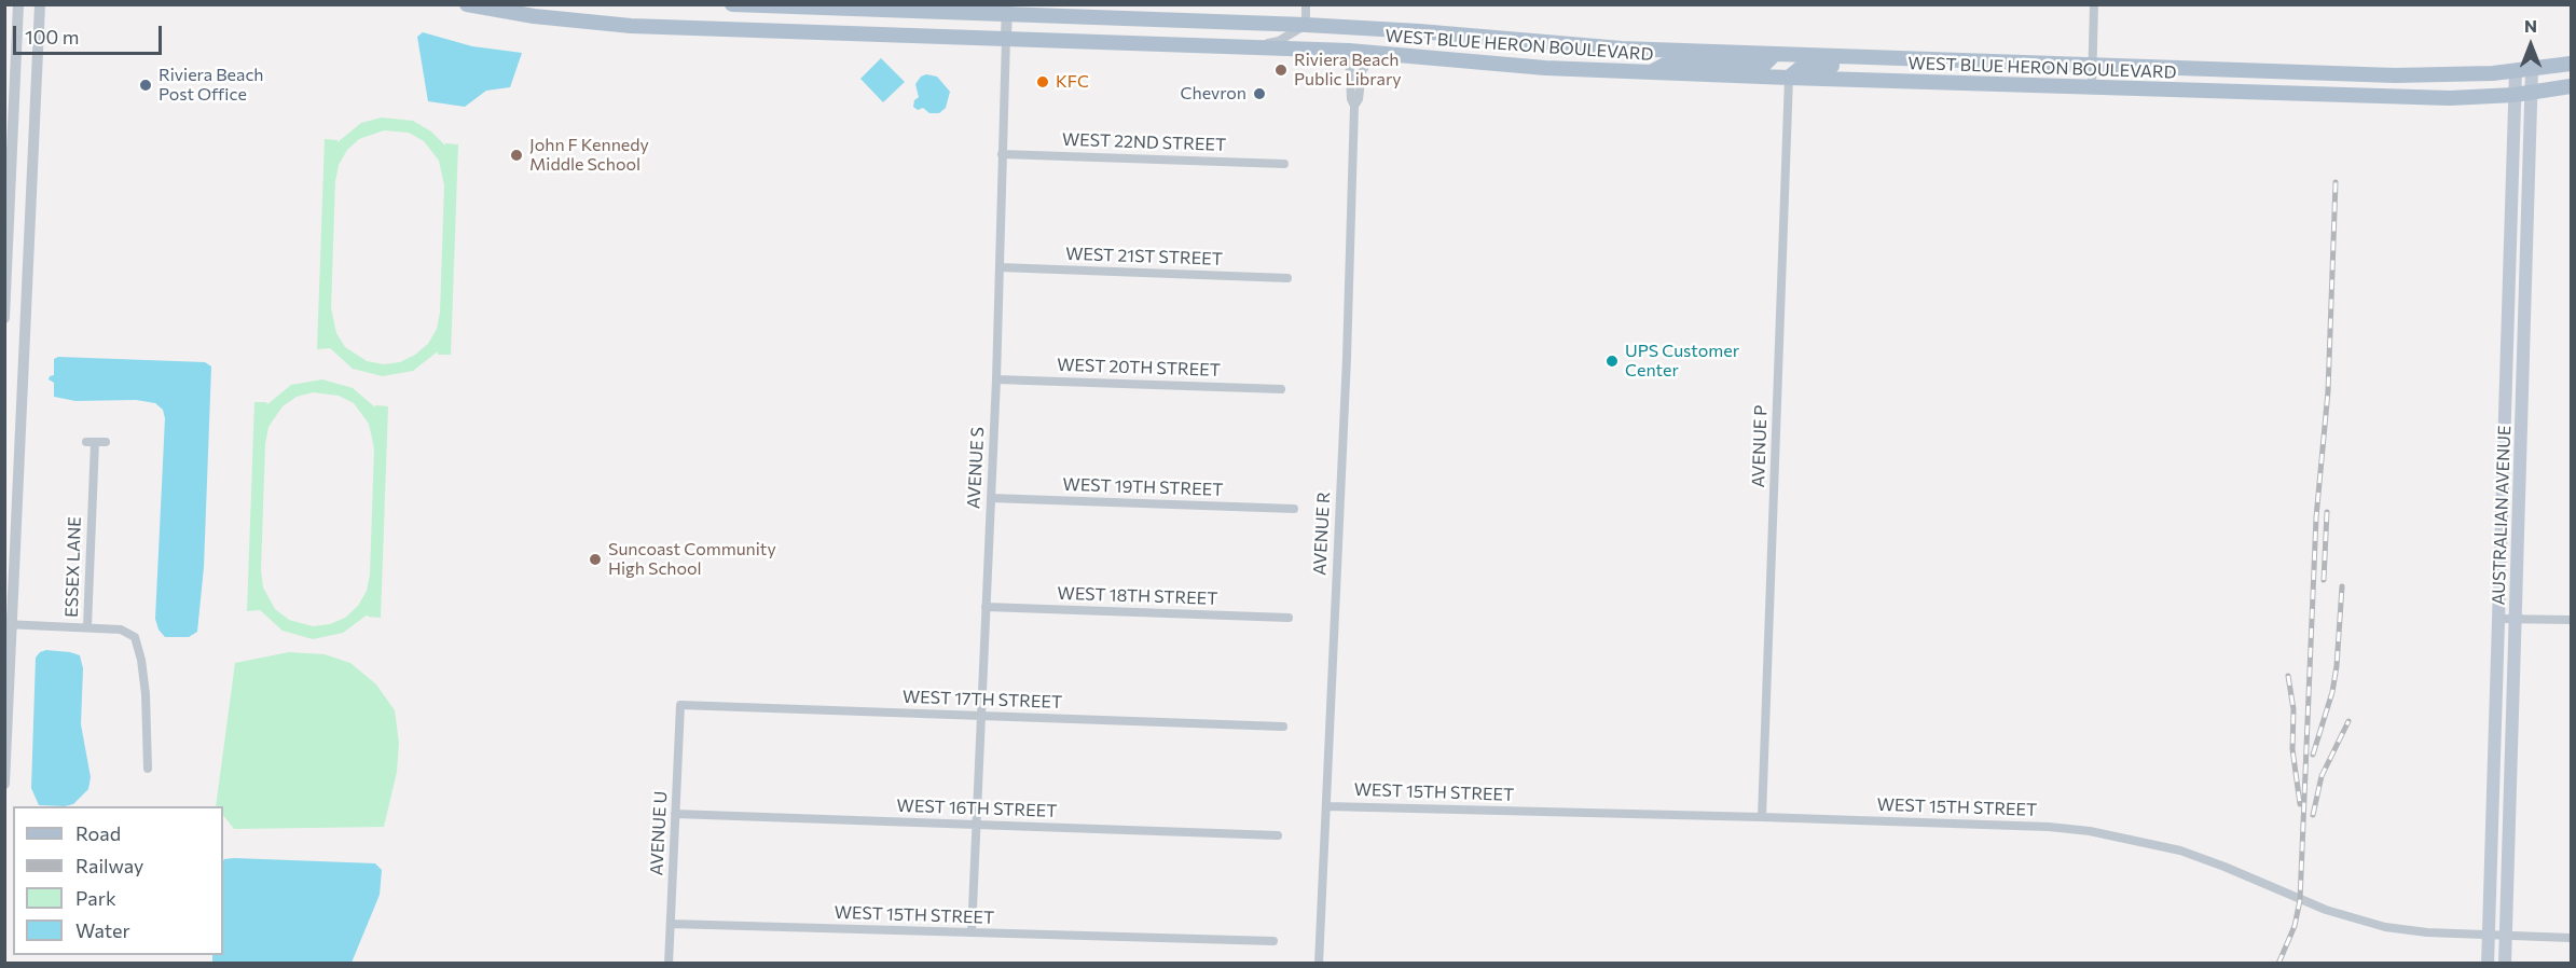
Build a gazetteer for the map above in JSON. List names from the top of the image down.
{
  "streets": {
    "main road": ["WEST BLUE HERON BOULEVARD", "AUSTRALIAN AVENUE"],
    "street": [
      "WEST 22ND STREET",
      "WEST 21ST STREET",
      "WEST 20TH STREET",
      "AVENUE P",
      "AVENUE S",
      "WEST 19TH STREET",
      "AVENUE R",
      "ESSEX LANE",
      "WEST 18TH STREET",
      "WEST 17TH STREET",
      "WEST 15TH STREET",
      "WEST 16TH STREET",
      "AVENUE U"
    ]
  },
  "crossings": [
    ["WEST BLUE HERON BOULEVARD", "AVENUE P"],
    ["WEST BLUE HERON BOULEVARD", "AVENUE S"],
    ["WEST BLUE HERON BOULEVARD", "AUSTRALIAN AVENUE"],
    ["WEST BLUE HERON BOULEVARD", "AVENUE R"],
    ["WEST 22ND STREET", "AVENUE S"],
    ["WEST 21ST STREET", "AVENUE S"],
    ["WEST 20TH STREET", "AVENUE S"],
    ["AVENUE P", "WEST 15TH STREET"],
    ["AVENUE S", "WEST 19TH STREET"],
    ["AVENUE S", "WEST 18TH STREET"],
    ["AVENUE S", "WEST 17TH STREET"],
    ["AVENUE S", "WEST 15TH STREET"],
    ["AVENUE S", "WEST 16TH STREET"],
    ["AUSTRALIAN AVENUE", "WEST 15TH STREET"],
    ["AVENUE R", "WEST 15TH STREET"],
    ["WEST 17TH STREET", "AVENUE U"],
    ["WEST 15TH STREET", "AVENUE U"],
    ["WEST 16TH STREET", "AVENUE U"]
  ],
  "places": [
    "Riviera Beach Public Library",
    "KFC",
    "Riviera Beach Post Office",
    "Chevron",
    "John F Kennedy Middle School",
    "UPS Customer Center",
    "Suncoast Community High School"
  ],
  "legend": [
    "Road",
    "Railway",
    "Park",
    "Water"
  ],
  "scale_bar": "100 m",
  "north": "top"
}
